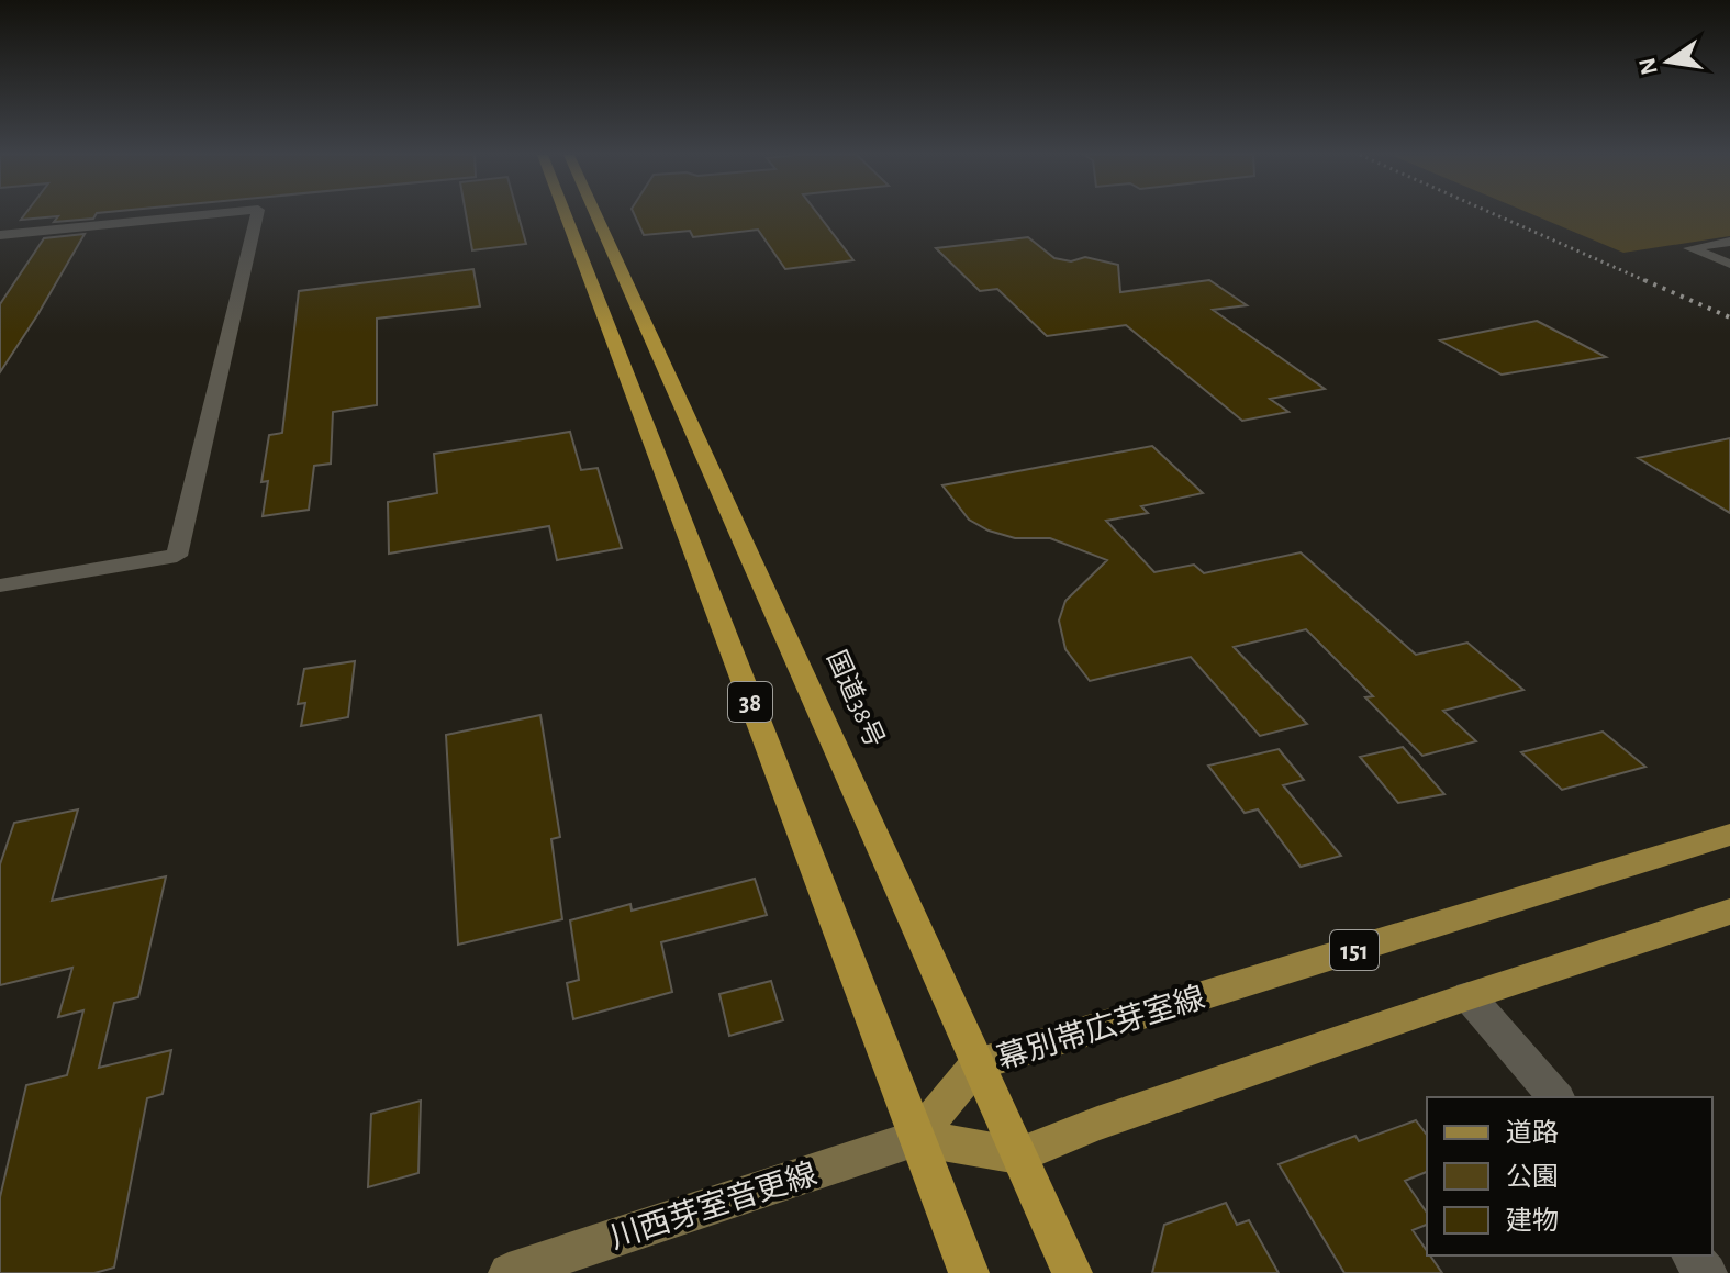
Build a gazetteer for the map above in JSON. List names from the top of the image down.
{
  "streets": {
    "highway": ["国道38号", "38"],
    "main road": ["151", "幕別帯広芽室線", "川西芽室音更線"]
  },
  "crossings": [
    ["国道38号", "幕別帯広芽室線"],
    ["38", "幕別帯広芽室線"],
    ["38", "川西芽室音更線"],
    ["幕別帯広芽室線", "川西芽室音更線"]
  ],
  "legend": ["道路", "公園", "建物"],
  "north": "left"
}
